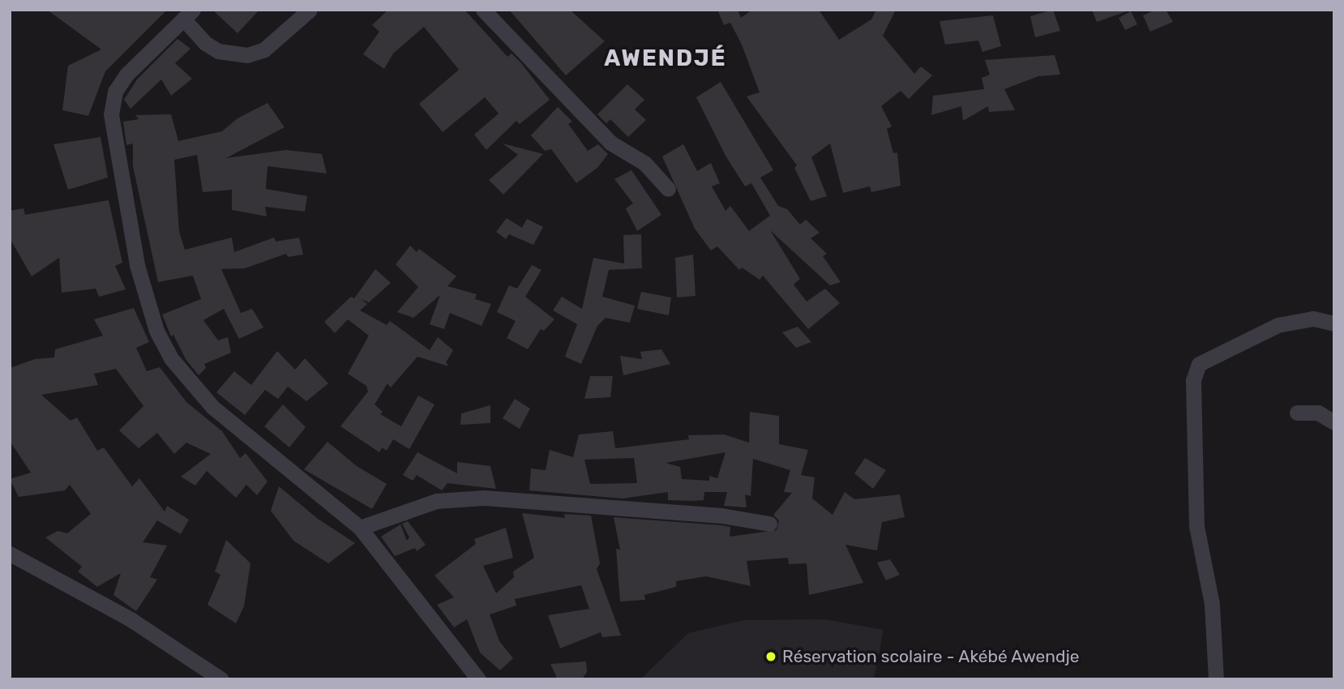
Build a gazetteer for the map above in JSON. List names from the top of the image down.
{
  "districts": ["AWENDJÉ"],
  "places": ["Réservation scolaire - Akébé Awendje"]
}
